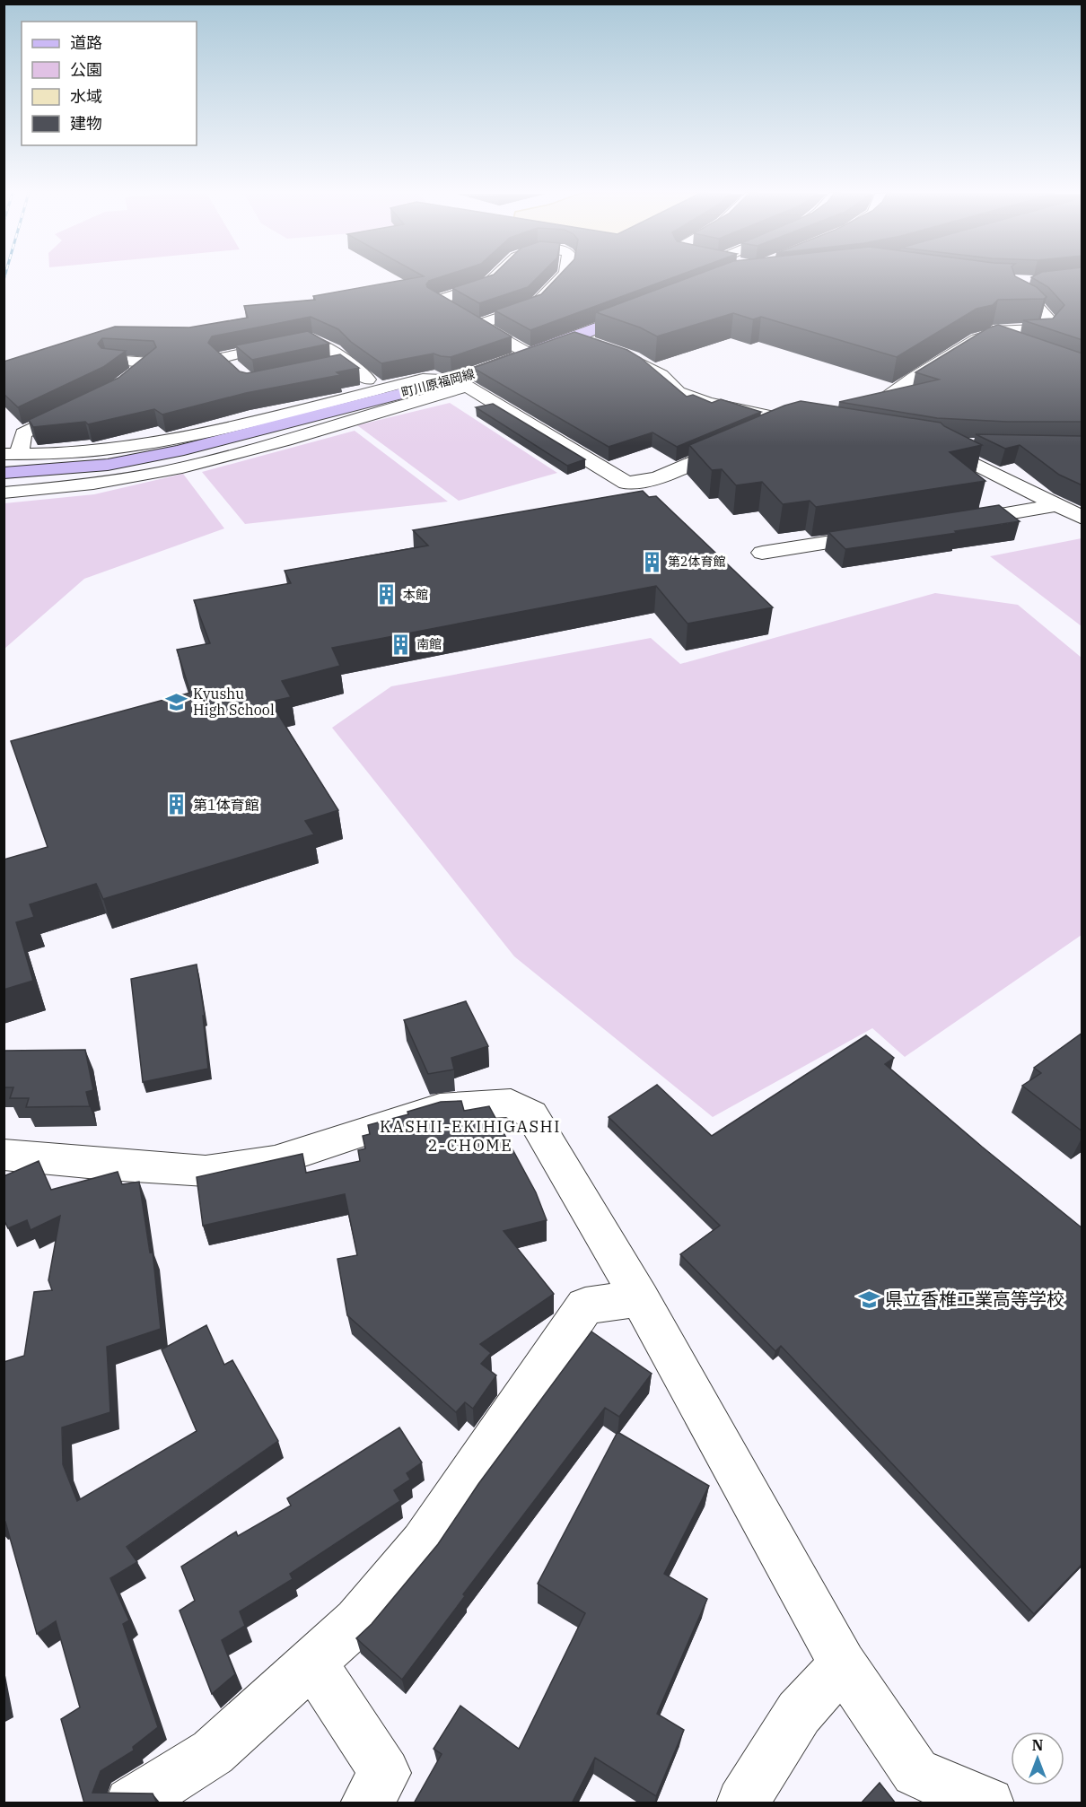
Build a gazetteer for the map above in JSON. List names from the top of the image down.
{
  "streets": {
    "main road": ["町川原福岡線"]
  },
  "districts": ["KASHII-EKIHIGASHI 2-CHOME"],
  "places": {
    "building": [
      "第2体育館",
      "本館",
      "南館",
      "第1体育館"
    ],
    "school or university": ["Kyushu High School", "県立香椎工業高等学校"]
  },
  "legend": [
    "道路",
    "公園",
    "水域",
    "建物"
  ],
  "north": "top"
}
